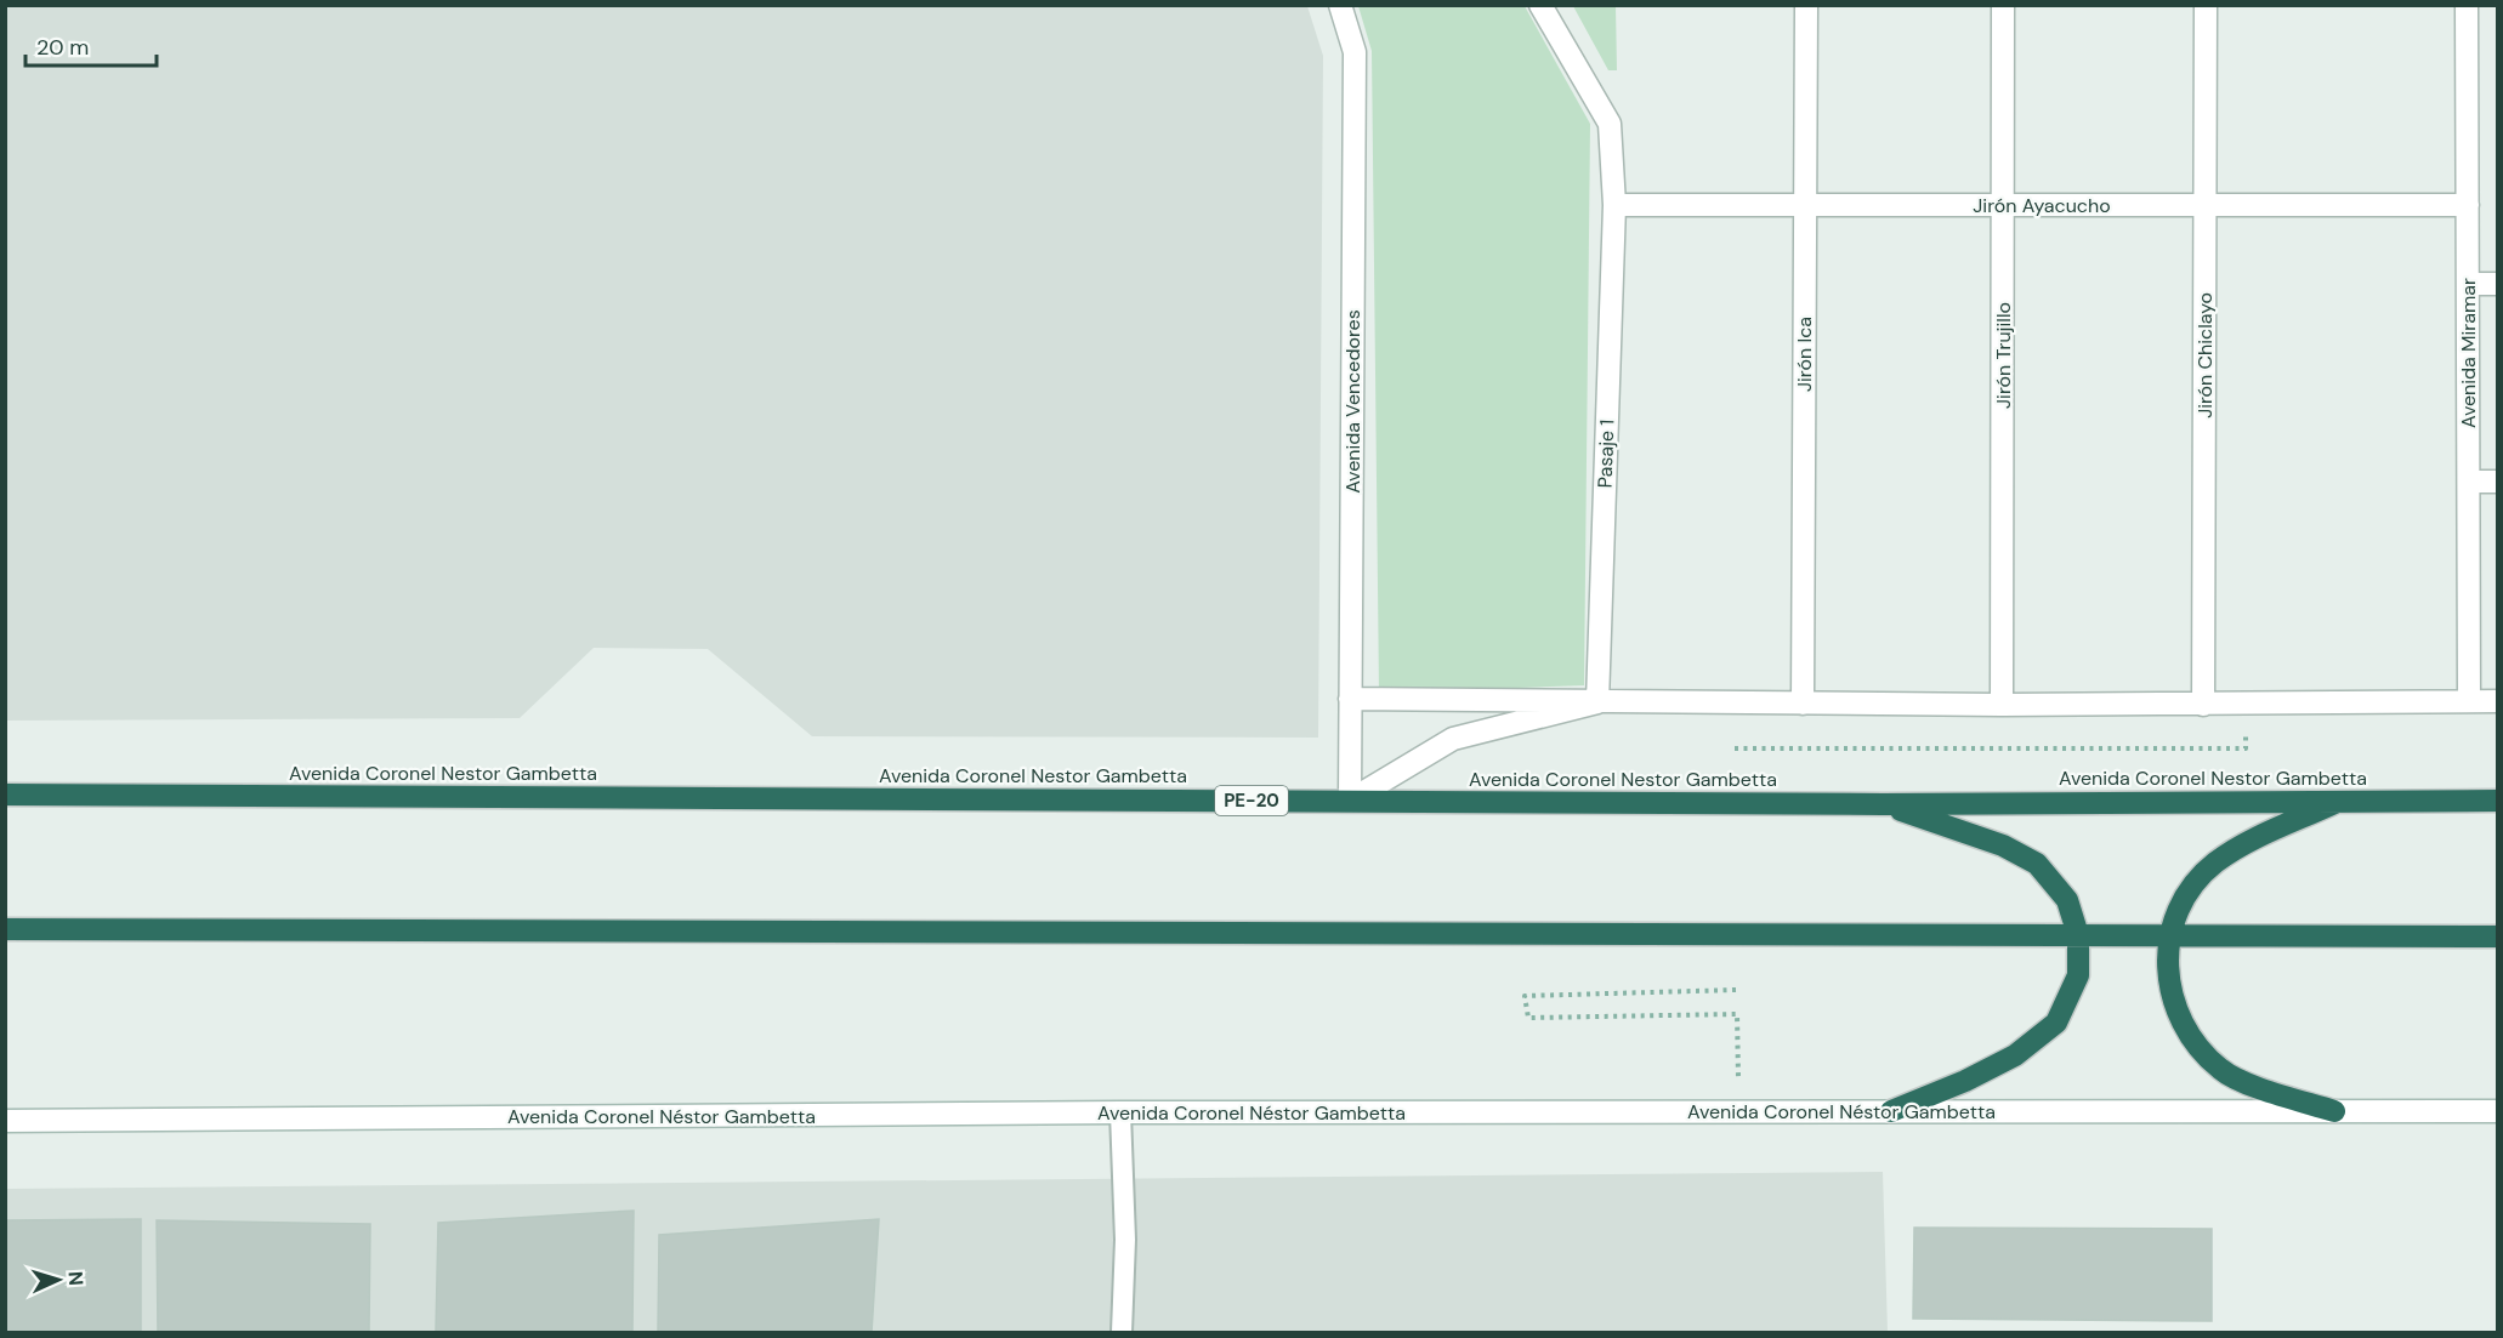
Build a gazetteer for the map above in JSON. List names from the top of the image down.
{
  "streets": {
    "highway": ["Avenida Coronel Nestor Gambetta", "PE-20"],
    "street": [
      "Jirón Ayacucho",
      "Avenida Miramar",
      "Jirón Ica",
      "Jirón Trujillo",
      "Jirón Chiclayo",
      "Avenida Vencedores",
      "Pasaje 1",
      "Avenida Coronel Néstor Gambetta"
    ]
  },
  "crossings": [
    ["Jirón Ayacucho", "Avenida Miramar"],
    ["Jirón Ayacucho", "Jirón Ica"],
    ["Jirón Ayacucho", "Jirón Trujillo"],
    ["Jirón Ayacucho", "Jirón Chiclayo"],
    ["Jirón Ayacucho", "Pasaje 1"],
    ["Avenida Vencedores", "Avenida Coronel Nestor Gambetta"]
  ],
  "scale_bar": "20 m",
  "north": "right"
}
